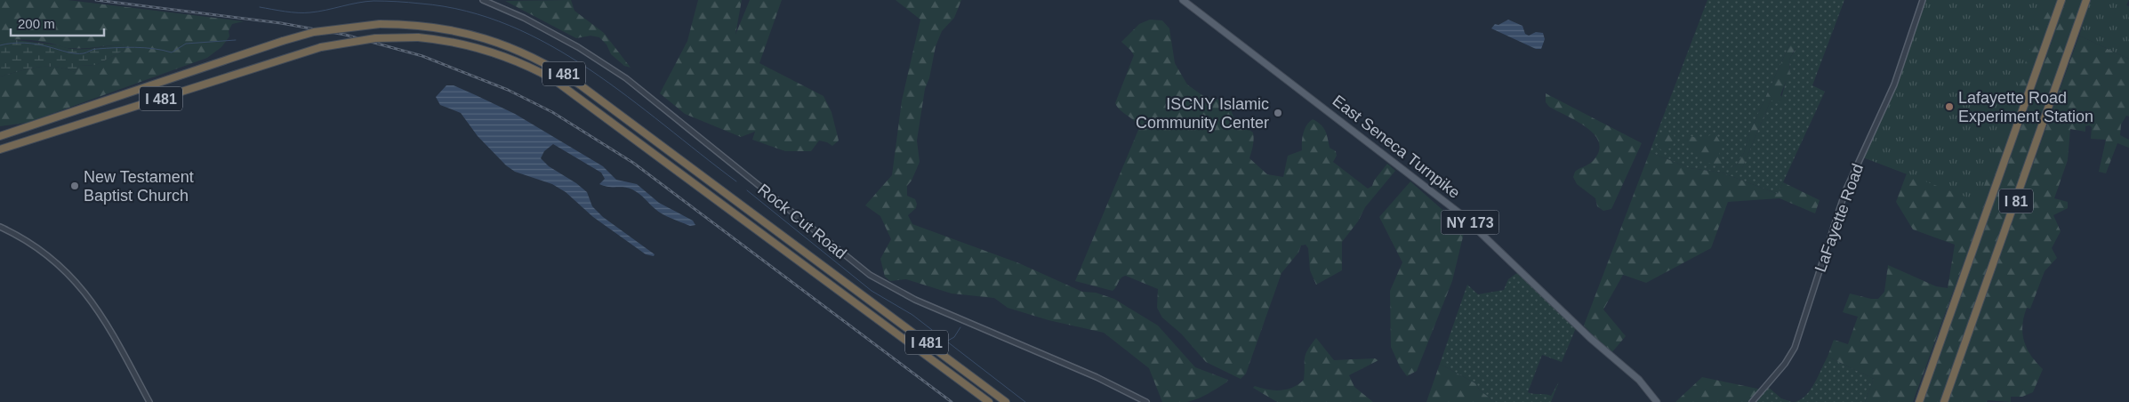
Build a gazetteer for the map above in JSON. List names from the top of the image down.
{
  "streets": {
    "highway": ["I 481", "I 81"],
    "main road": ["East Seneca Turnpike", "NY 173"],
    "street": ["LaFayette Road", "Rock Cut Road"]
  },
  "places": ["Lafayette Road Experiment Station", "ISCNY Islamic Community Center", "New Testament Baptist Church"],
  "scale_bar": "200 m"
}
